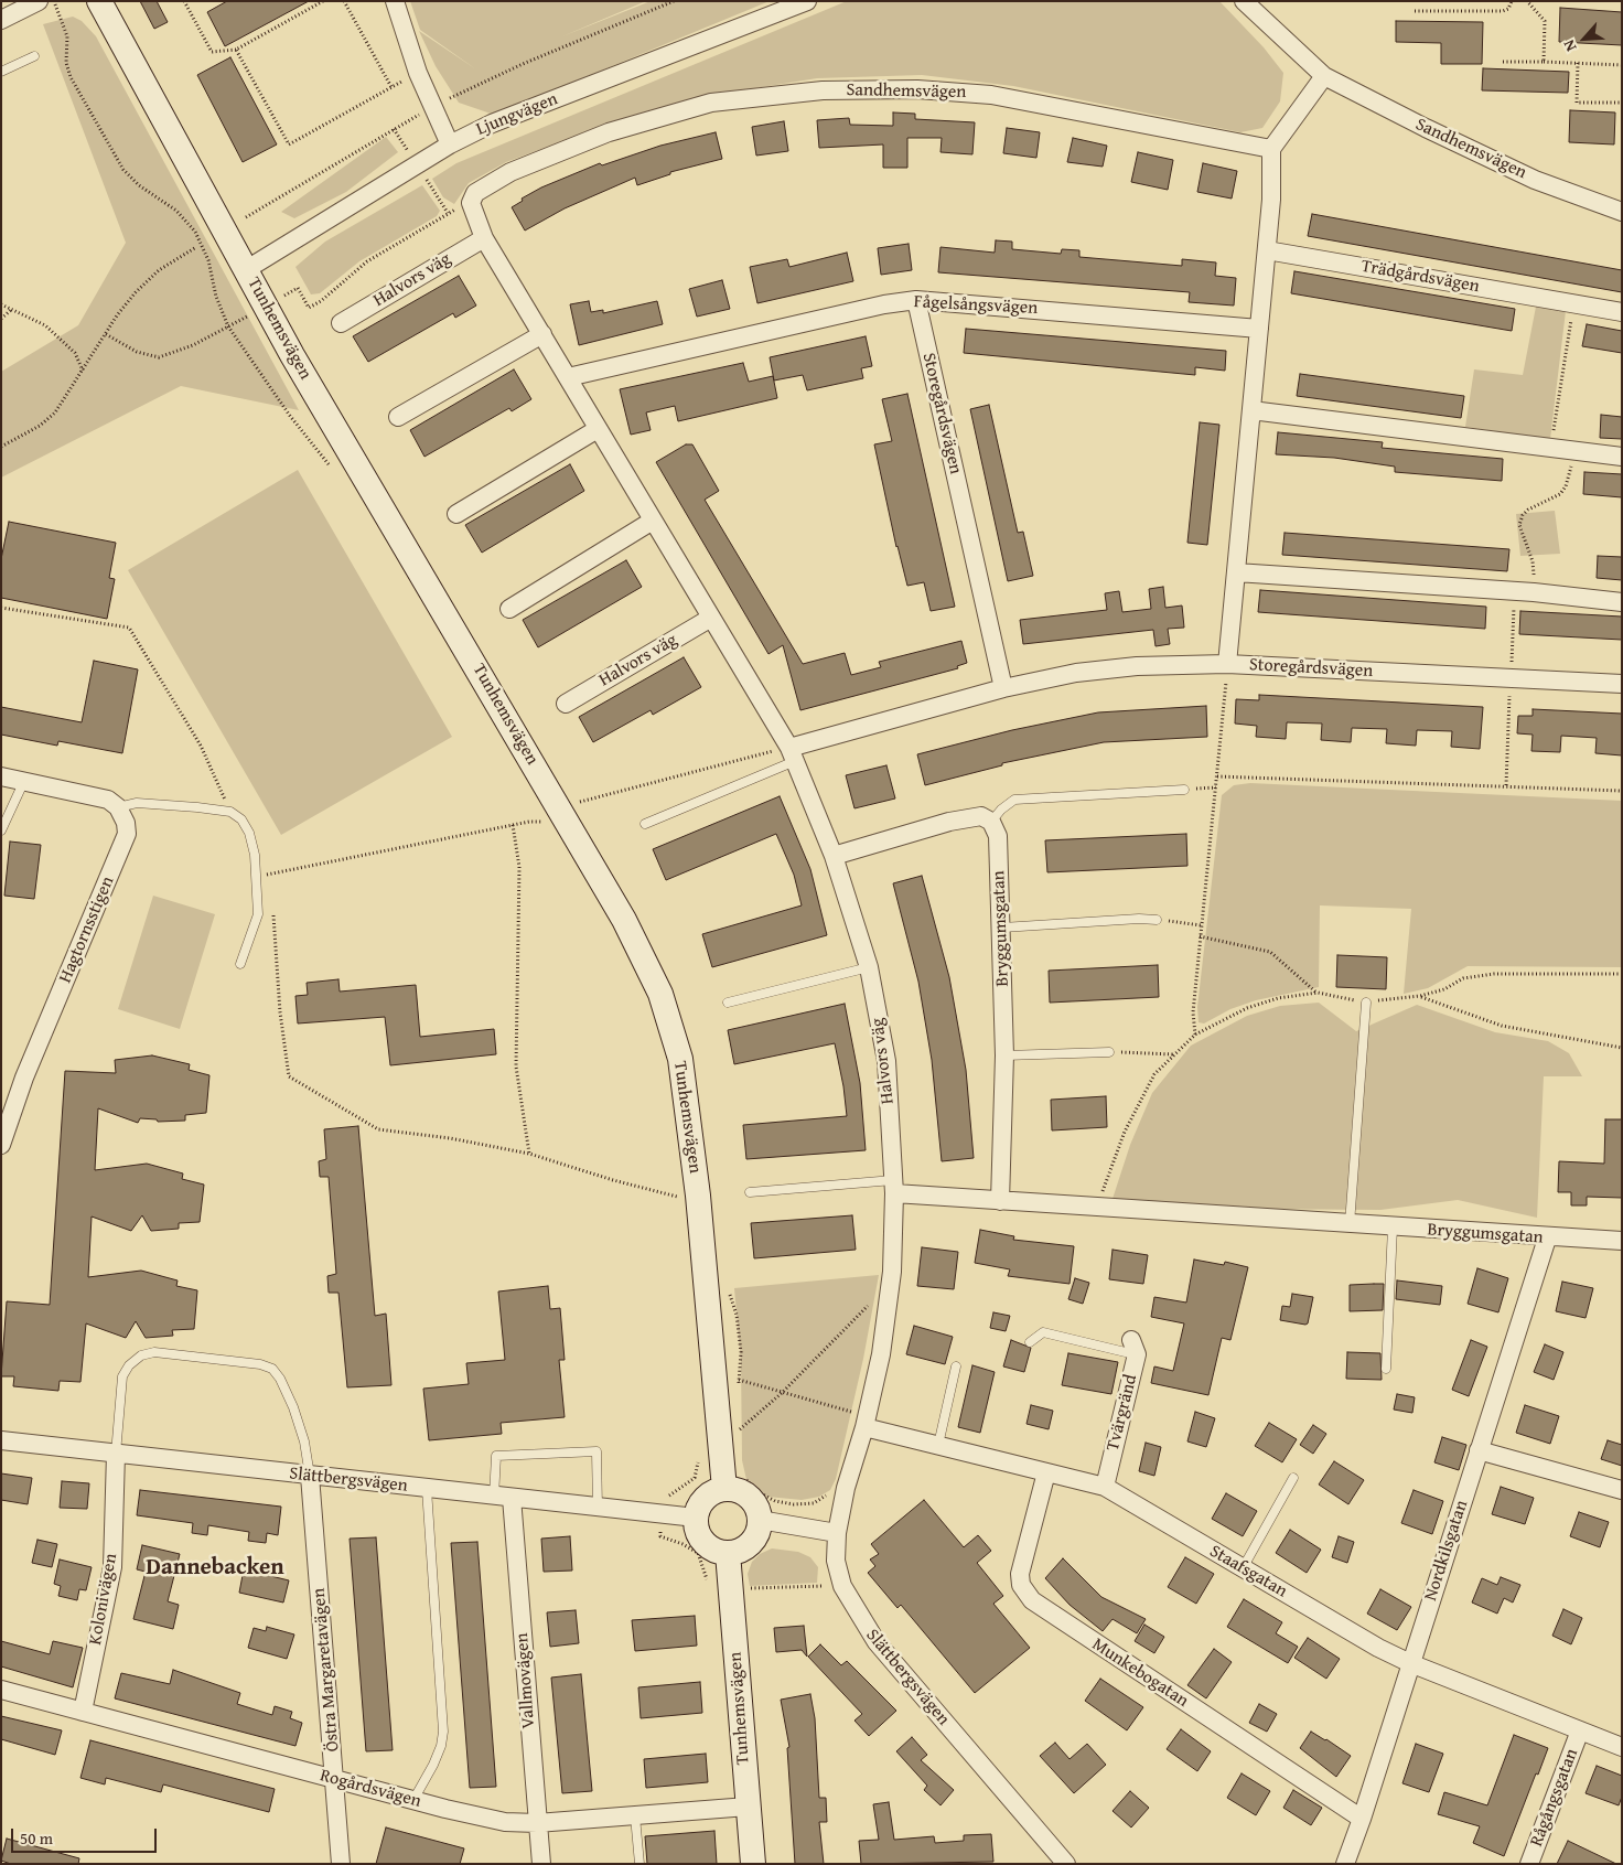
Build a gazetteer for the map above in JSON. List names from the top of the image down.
{
  "streets": {
    "street": [
      "Sandhemsvägen",
      "Ljungvägen",
      "Trädgårdsvägen",
      "Halvors väg",
      "Fågelsångsvägen",
      "Tunhemsvägen",
      "Storegårdsvägen",
      "Bryggumsgatan",
      "Hagtornsstigen",
      "Tvärgränd",
      "Slättbergsvägen",
      "Nordkilsgatan",
      "Staafsgatan",
      "Kolonivägen",
      "Östra Margaretavägen",
      "Munkebogatan",
      "Vallmovägen",
      "Rogårdsvägen",
      "Rågångsgatan"
    ]
  },
  "crossings": [
    ["Sandhemsvägen", "Halvors väg"],
    ["Ljungvägen", "Tunhemsvägen"],
    ["Halvors väg", "Fågelsångsvägen"],
    ["Halvors väg", "Storegårdsvägen"],
    ["Halvors väg", "Bryggumsgatan"],
    ["Halvors väg", "Slättbergsvägen"],
    ["Halvors väg", "Staafsgatan"],
    ["Fågelsångsvägen", "Storegårdsvägen"],
    ["Tunhemsvägen", "Slättbergsvägen"],
    ["Tunhemsvägen", "Rogårdsvägen"],
    ["Bryggumsgatan", "Nordkilsgatan"],
    ["Tvärgränd", "Staafsgatan"],
    ["Slättbergsvägen", "Kolonivägen"],
    ["Slättbergsvägen", "Östra Margaretavägen"],
    ["Slättbergsvägen", "Vallmovägen"],
    ["Nordkilsgatan", "Staafsgatan"],
    ["Nordkilsgatan", "Munkebogatan"],
    ["Staafsgatan", "Munkebogatan"],
    ["Staafsgatan", "Rågångsgatan"],
    ["Kolonivägen", "Rogårdsvägen"],
    ["Östra Margaretavägen", "Rogårdsvägen"],
    ["Vallmovägen", "Rogårdsvägen"]
  ],
  "districts": ["Dannebacken"],
  "scale_bar": "50 m",
  "north": "bottom left"
}
